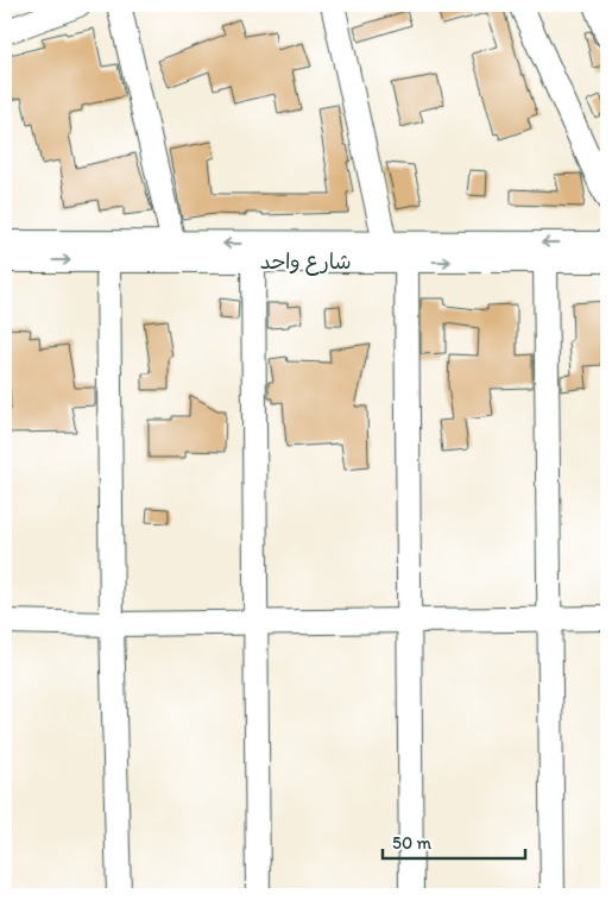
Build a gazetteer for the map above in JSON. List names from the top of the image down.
{
  "streets": {
    "street": ["شارع واحد"]
  },
  "scale_bar": "50 m"
}
